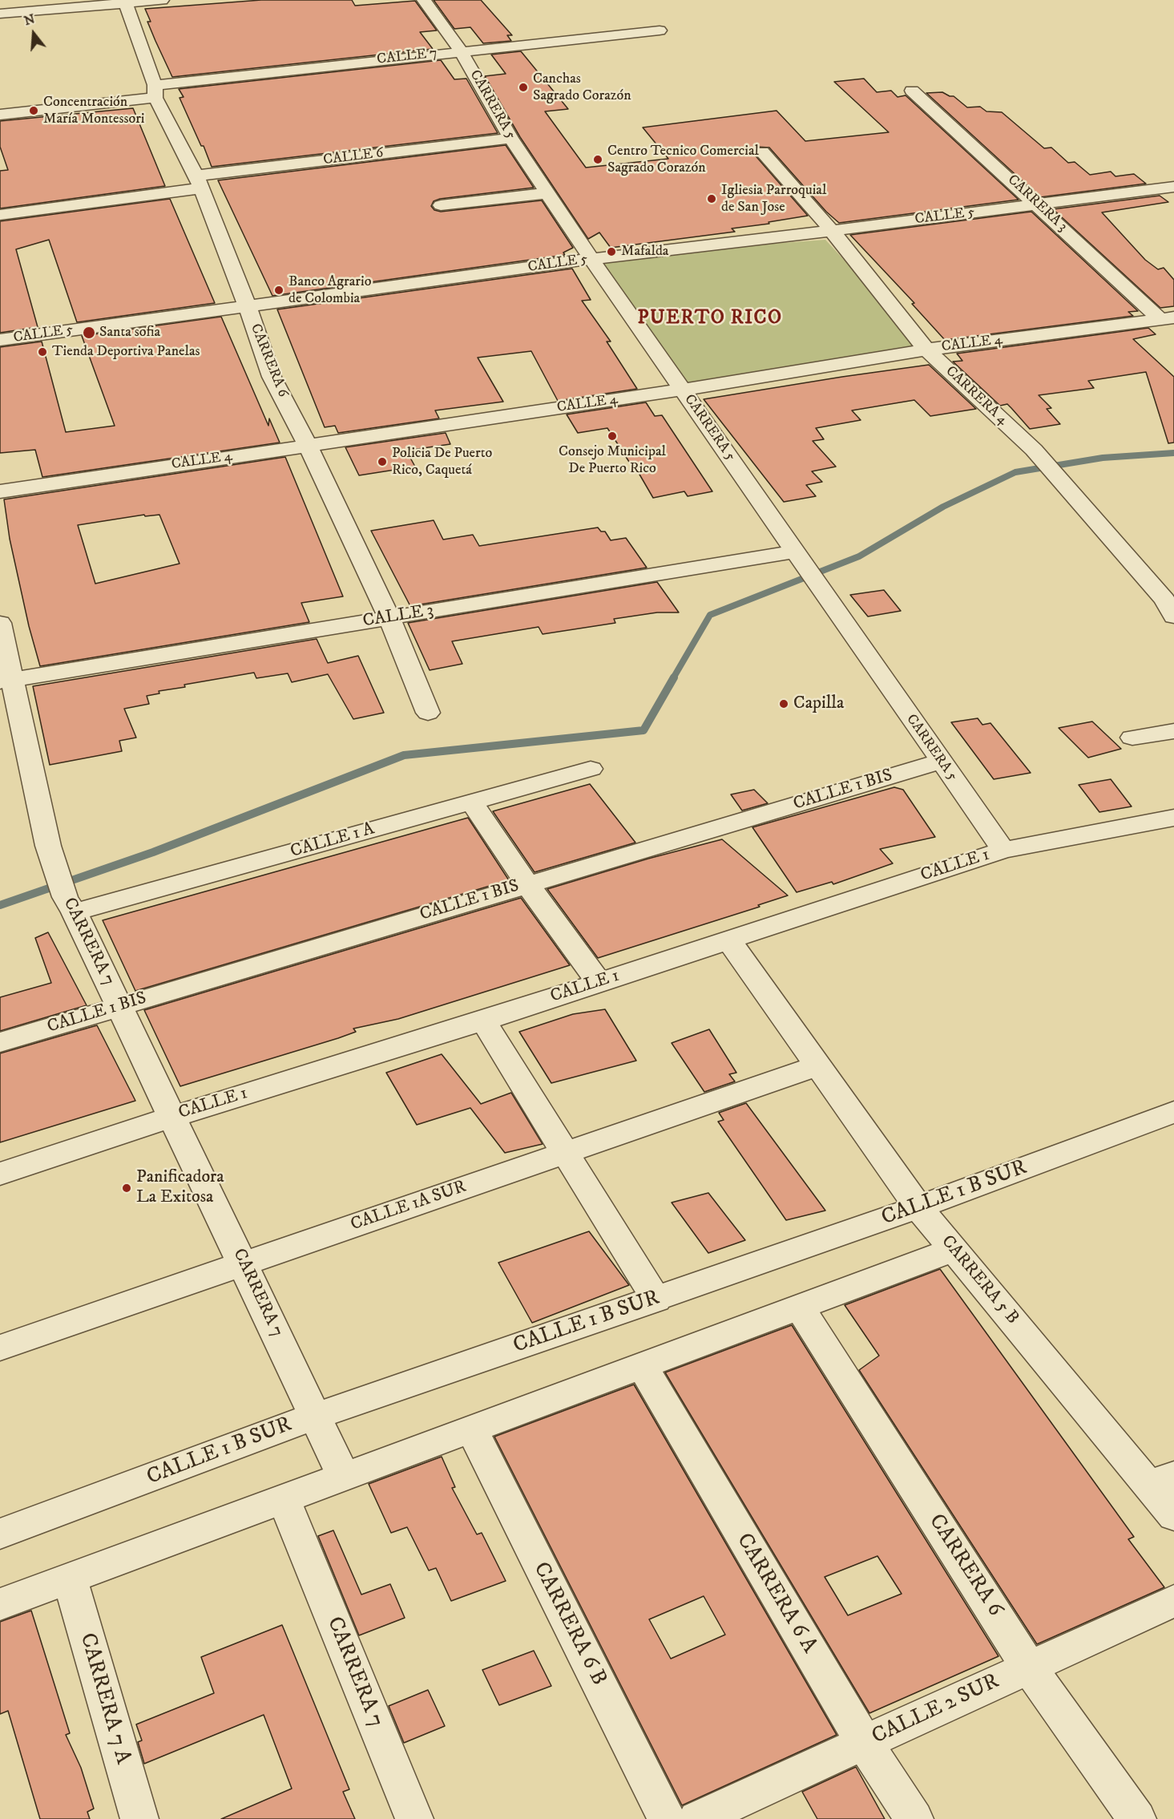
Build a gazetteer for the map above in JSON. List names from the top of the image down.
{
  "streets": {
    "street": [
      "CALLE 7",
      "CARRERA 5",
      "CALLE 6",
      "CARRERA 3",
      "CALLE 5",
      "CALLE 4",
      "CARRERA 6",
      "CARRERA 4",
      "CALLE 3",
      "CALLE 1 BIS",
      "CALLE 1 A",
      "CALLE 1",
      "CARRERA 7",
      "CALLE 1 B SUR",
      "CALLE 1A SUR",
      "CARRERA 5 B",
      "CARRERA 6 A",
      "CARRERA 6 B",
      "CARRERA 7 A",
      "CALLE 2 SUR"
    ]
  },
  "crossings": [
    ["CALLE 7", "CARRERA 5"],
    ["CALLE 7", "CARRERA 6"],
    ["CARRERA 5", "CALLE 6"],
    ["CARRERA 5", "CALLE 5"],
    ["CARRERA 5", "CALLE 4"],
    ["CARRERA 5", "CALLE 3"],
    ["CARRERA 5", "CALLE 1 BIS"],
    ["CARRERA 5", "CALLE 1"],
    ["CALLE 6", "CARRERA 6"],
    ["CARRERA 3", "CALLE 5"],
    ["CARRERA 3", "CALLE 4"],
    ["CALLE 5", "CARRERA 6"],
    ["CALLE 5", "CARRERA 4"],
    ["CALLE 4", "CARRERA 6"],
    ["CALLE 4", "CARRERA 4"],
    ["CARRERA 6", "CALLE 3"],
    ["CARRERA 6", "CALLE 2 SUR"],
    ["CALLE 3", "CARRERA 7"],
    ["CALLE 1 BIS", "CARRERA 7"],
    ["CALLE 1 A", "CARRERA 7"],
    ["CALLE 1", "CARRERA 7"],
    ["CALLE 1", "CARRERA 5 B"],
    ["CARRERA 7", "CALLE 1 B SUR"],
    ["CARRERA 7", "CALLE 1A SUR"],
    ["CALLE 1 B SUR", "CARRERA 5 B"],
    ["CALLE 1A SUR", "CARRERA 5 B"],
    ["CARRERA 6 A", "CALLE 2 SUR"]
  ],
  "districts": ["PUERTO RICO"],
  "places": [
    "Canchas Sagrado Corazón",
    "Concentración María Montessori",
    "Centro Tecnico Comercial Sagrado Corazón",
    "Igliesia Parroquial de San Jose",
    "Mafalda",
    "Banco Agrario de Colombia",
    "Santa sofia",
    "Tienda Deportiva Panelas",
    "Consejo Municipal De Puerto Rico",
    "Policia De Puerto Rico, Caquetá",
    "Capilla",
    "Panificadora La Exitosa"
  ],
  "north": "top"
}
